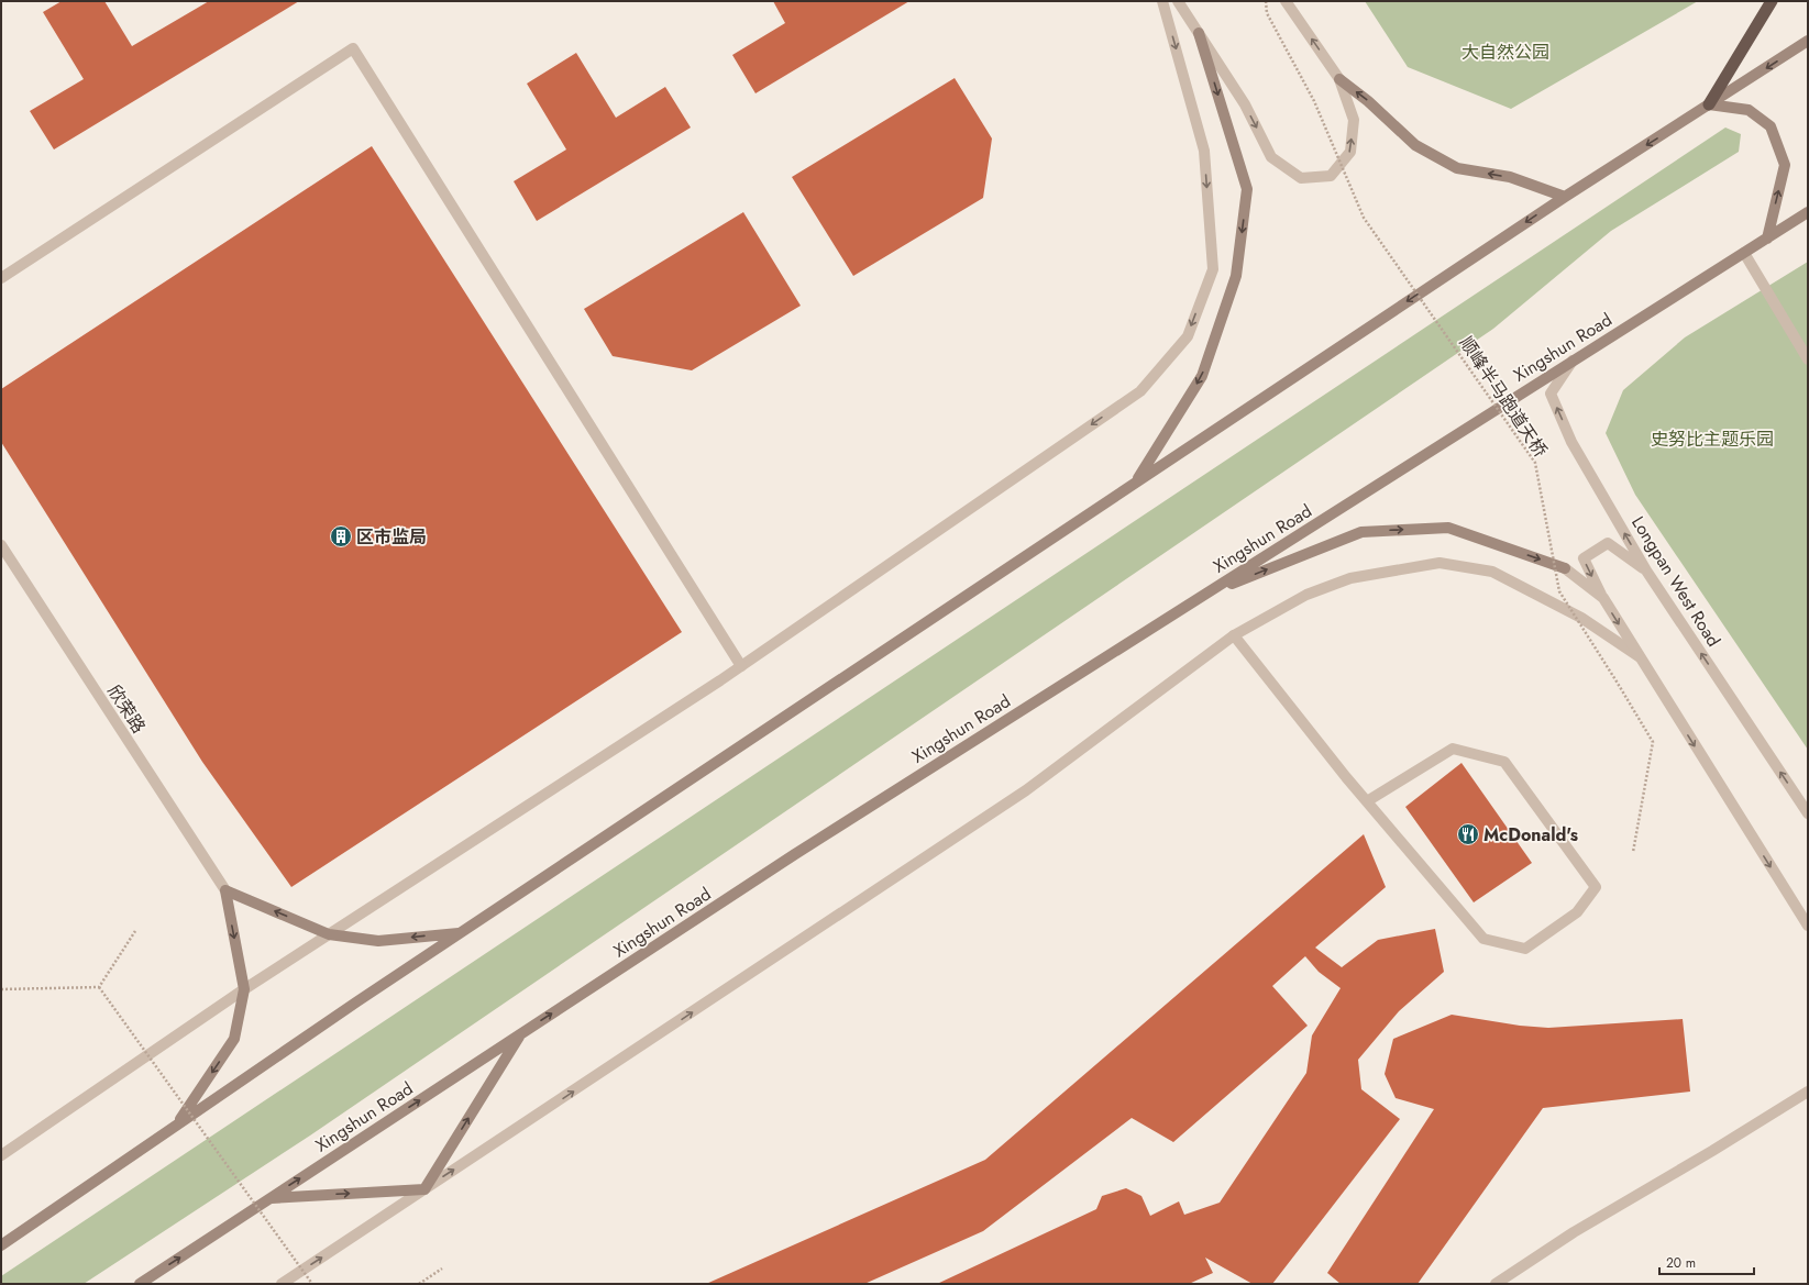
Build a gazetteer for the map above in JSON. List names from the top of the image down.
{
  "streets": {
    "main road": ["Xingshun Road"],
    "street": ["Longpan West Road", "欣荣路"],
    "path": ["顺峰半马跑道天桥"]
  },
  "crossings": [
    ["Xingshun Road", "Longpan West Road"]
  ],
  "one_way": ["Xingshun Road"],
  "parks": ["大自然公园", "史努比主题乐园"],
  "places": {
    "building": ["区市监局"],
    "restaurant": ["McDonald's"]
  },
  "scale_bar": "20 m"
}
